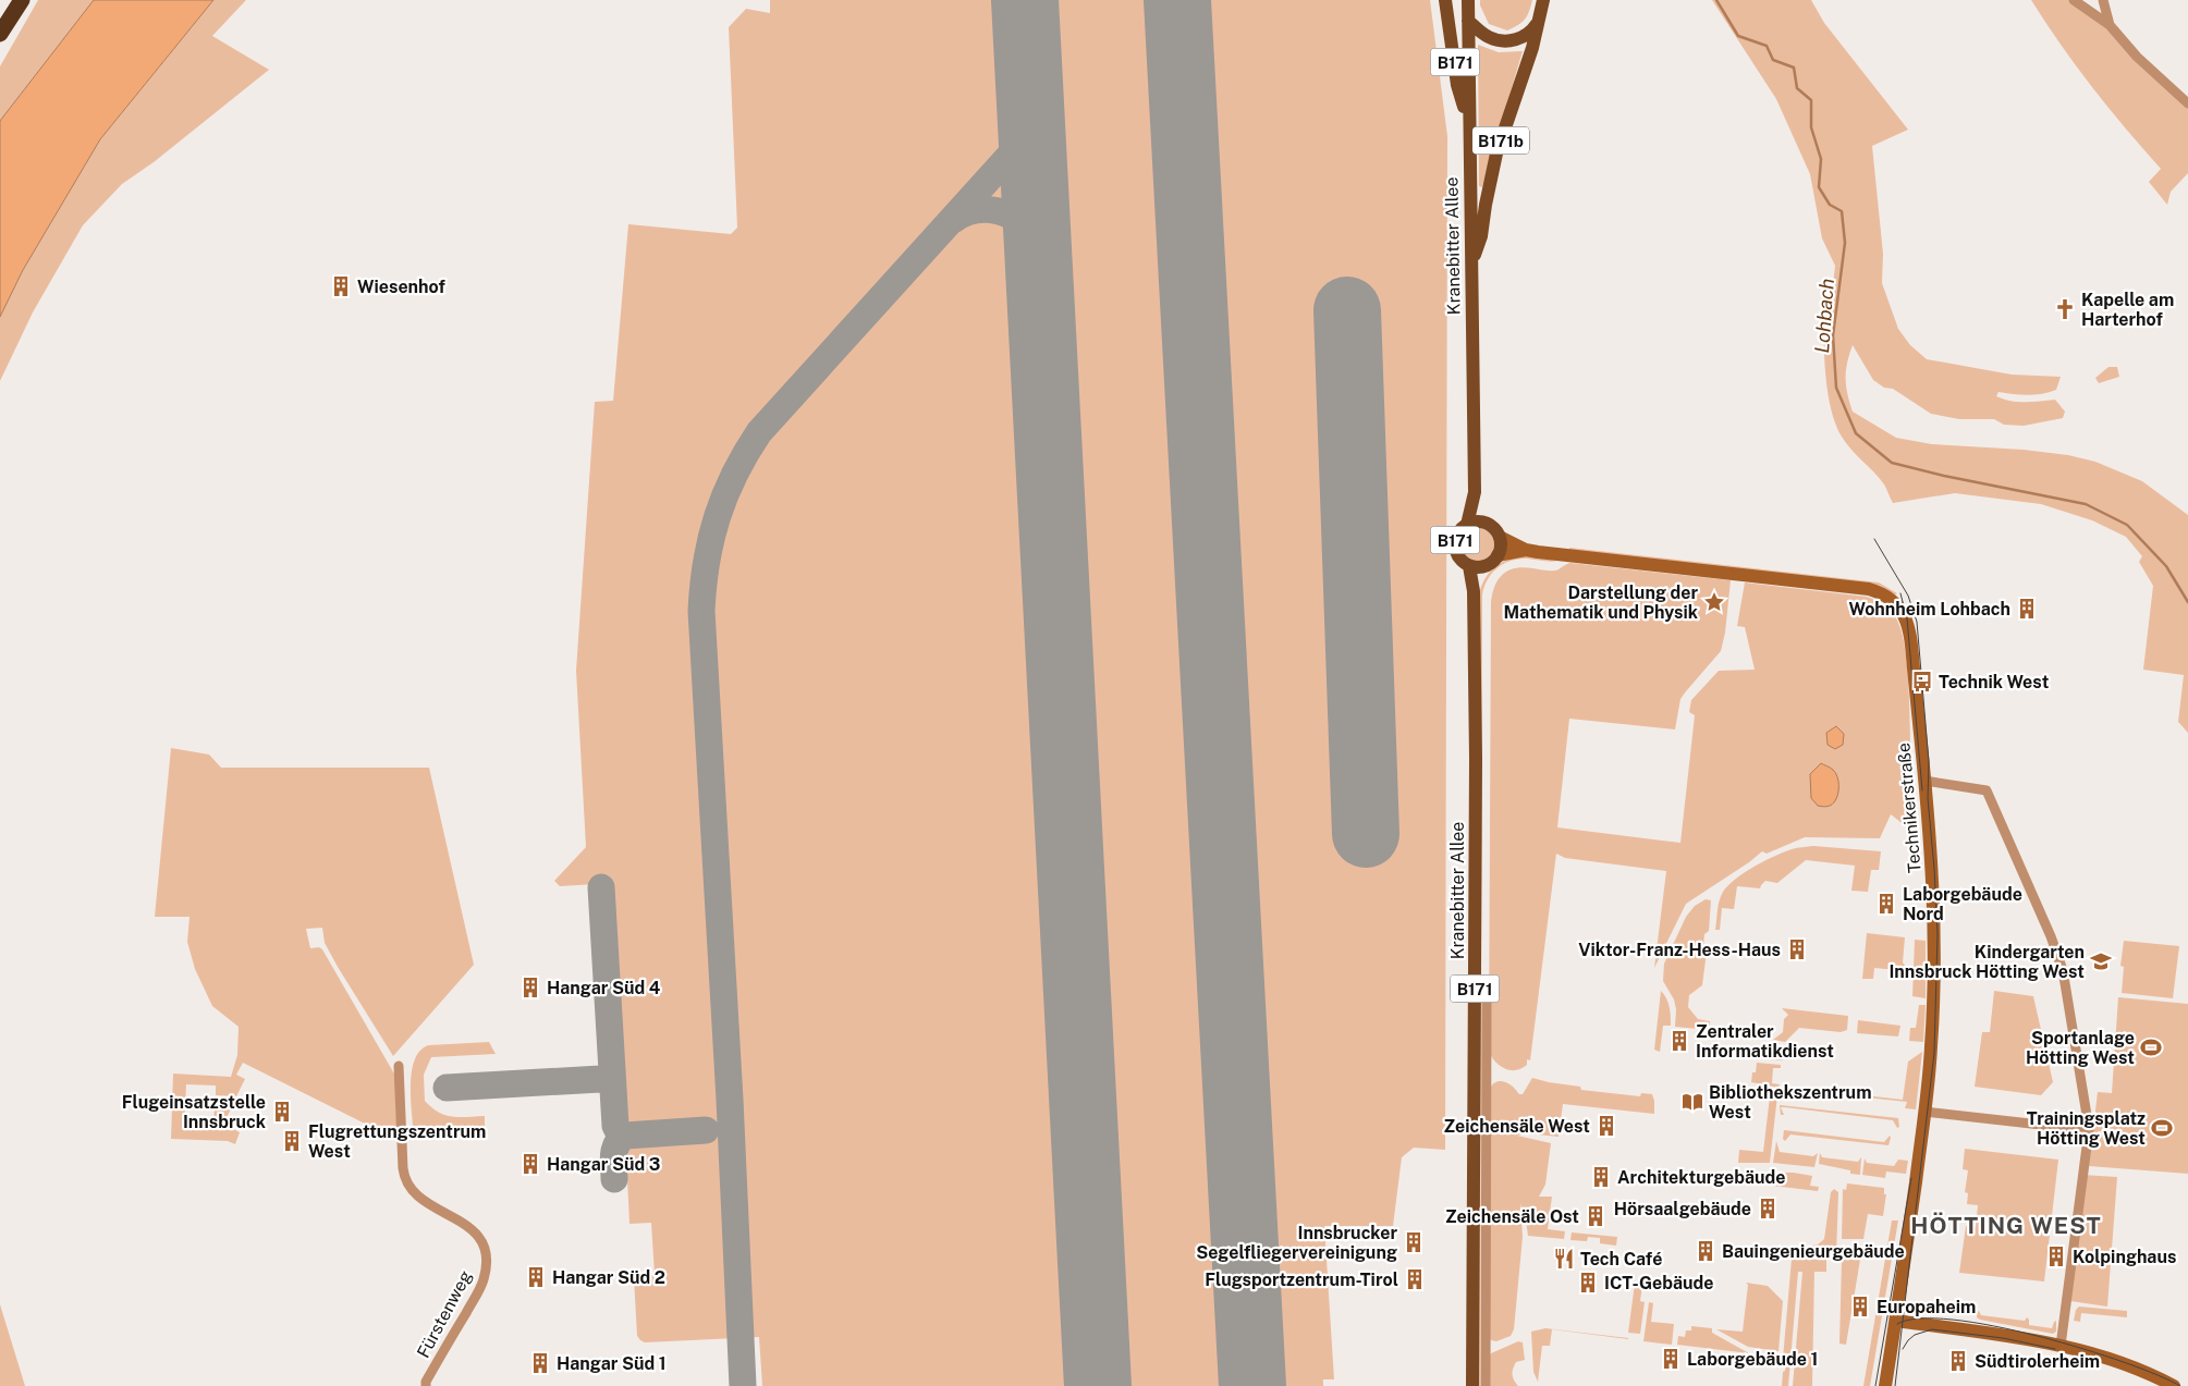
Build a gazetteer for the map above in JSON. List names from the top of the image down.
{
  "streets": {
    "main road": ["B171", "B171b", "Kranebitter Allee"],
    "street": ["Technikerstraße", "Fürstenweg"]
  },
  "crossings": [
    ["B171", "Kranebitter Allee"],
    ["B171", "Technikerstraße"],
    ["B171b", "Kranebitter Allee"],
    ["Kranebitter Allee", "Technikerstraße"]
  ],
  "districts": ["HÖTTING WEST"],
  "water": ["Lohbach"],
  "places": {
    "building": [
      "Wiesenhof",
      "Wohnheim Lohbach",
      "Laborgebäude Nord",
      "Viktor-Franz-Hess-Haus",
      "Hangar Süd 4",
      "Zentraler Informatikdienst",
      "Flugeinsatzstelle Innsbruck",
      "Zeichensäle West",
      "Flugrettungszentrum West",
      "Hangar Süd 3",
      "Architekturgebäude",
      "Hörsaalgebäude",
      "Zeichensäle Ost",
      "Innsbrucker Segelfliegervereinigung",
      "Bauingenieurgebäude",
      "Kolpinghaus",
      "Hangar Süd 2",
      "Flugsportzentrum-Tirol",
      "ICT-Gebäude",
      "Europaheim",
      "Laborgebäude 1",
      "Südtirolerheim",
      "Hangar Süd 1"
    ],
    "church": ["Kapelle am Harterhof"],
    "place": ["Darstellung der Mathematik und Physik"],
    "bus stop": ["Technik West"],
    "school or university": ["Kindergarten Innsbruck Hötting West"],
    "sports": ["Sportanlage Hötting West", "Trainingsplatz Hötting West"],
    "library": ["Bibliothekszentrum West"],
    "restaurant": ["Tech Café"]
  }
}
